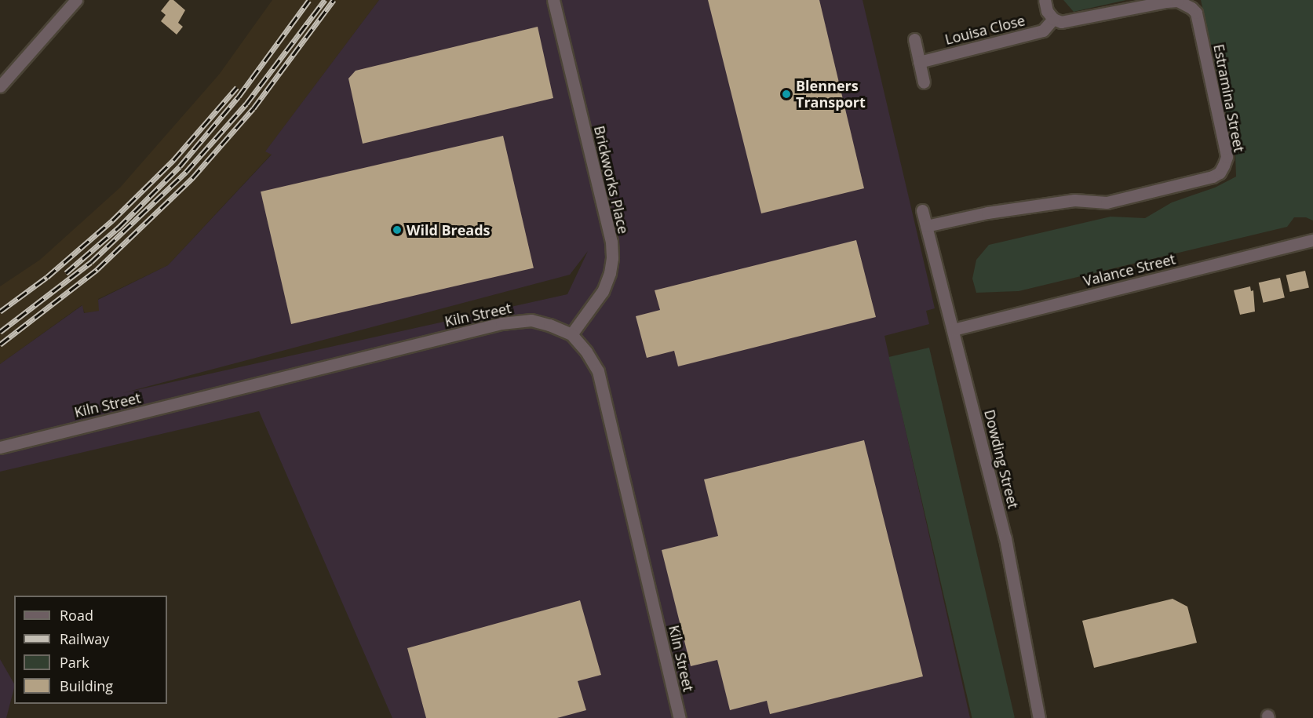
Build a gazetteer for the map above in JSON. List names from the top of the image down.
{
  "streets": {
    "street": [
      "Louisa Close",
      "Estramina Street",
      "Brickworks Place",
      "Valance Street",
      "Kiln Street",
      "Dowding Street"
    ]
  },
  "crossings": [
    ["Louisa Close", "Estramina Street"],
    ["Estramina Street", "Dowding Street"],
    ["Brickworks Place", "Kiln Street"],
    ["Valance Street", "Dowding Street"]
  ],
  "places": ["Blenners Transport", "Wild Breads"],
  "legend": [
    "Road",
    "Railway",
    "Park",
    "Building"
  ]
}
